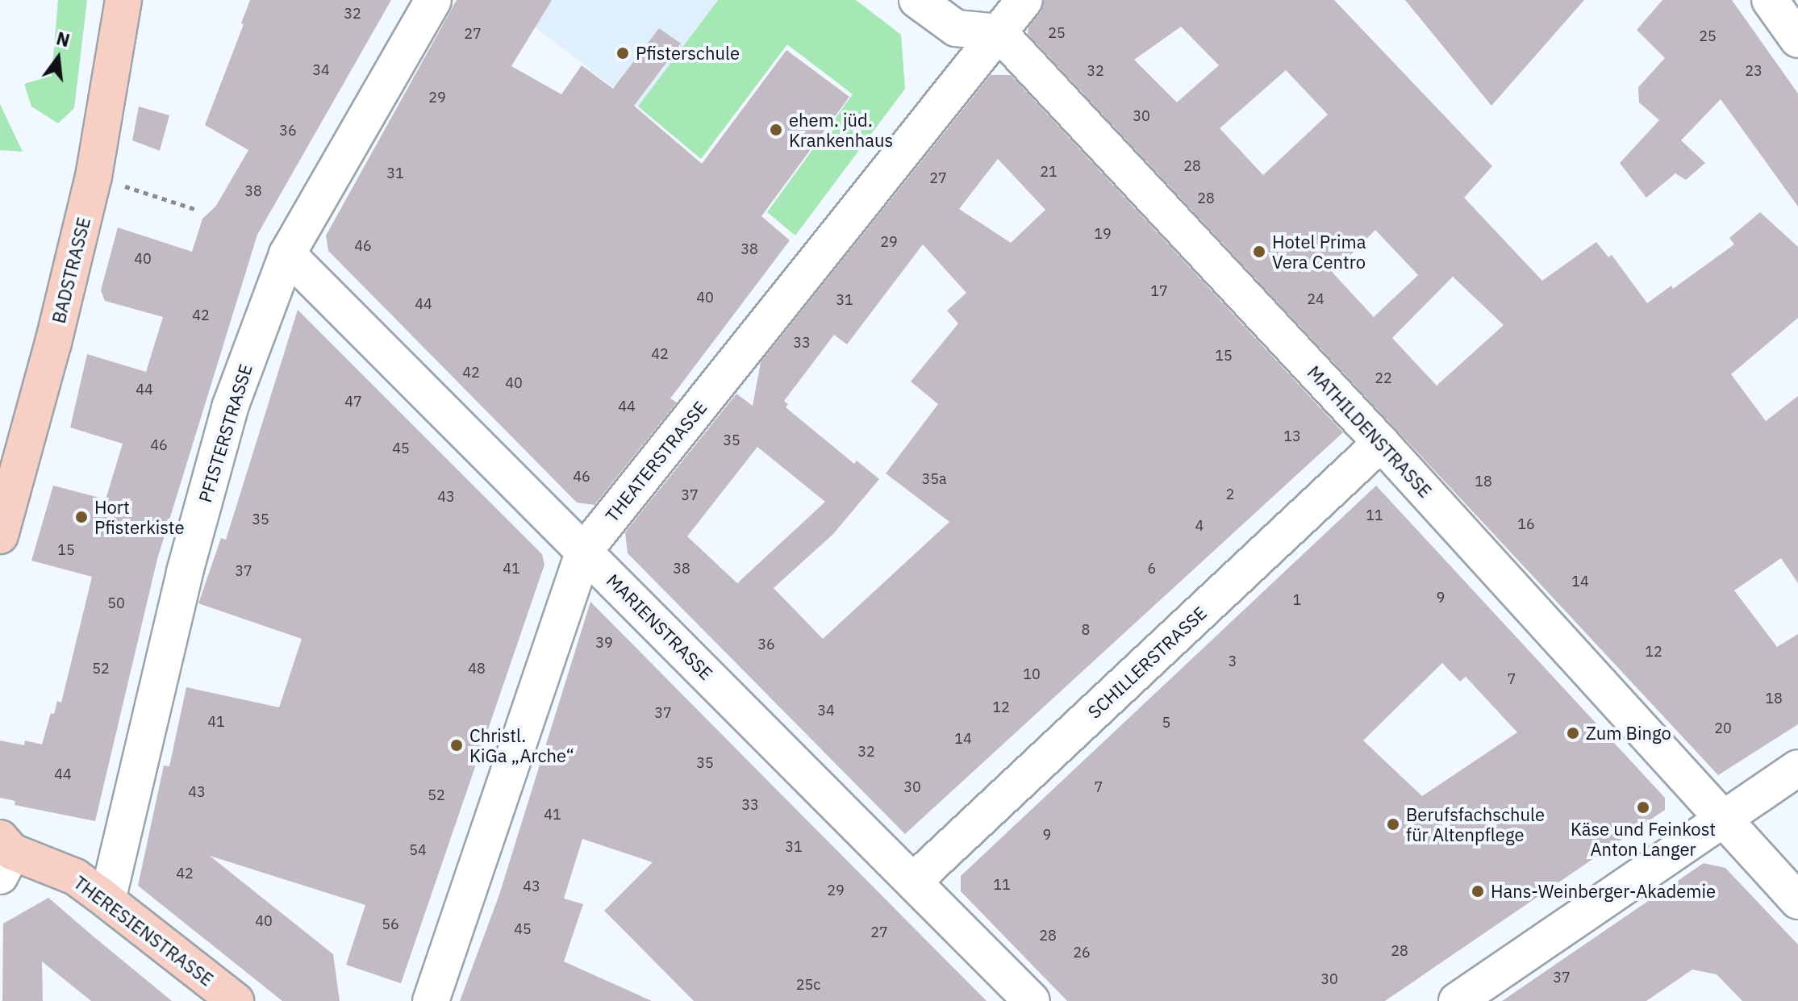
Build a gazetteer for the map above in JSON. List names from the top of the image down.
{
  "streets": {
    "street": [
      "BADSTRASSE",
      "MATHILDENSTRASSE",
      "PFISTERSTRASSE",
      "THEATERSTRASSE",
      "MARIENSTRASSE",
      "SCHILLERSTRASSE",
      "THERESIENSTRASSE"
    ]
  },
  "crossings": [
    ["MATHILDENSTRASSE", "THEATERSTRASSE"],
    ["MATHILDENSTRASSE", "SCHILLERSTRASSE"],
    ["PFISTERSTRASSE", "MARIENSTRASSE"],
    ["PFISTERSTRASSE", "THERESIENSTRASSE"],
    ["THEATERSTRASSE", "MARIENSTRASSE"],
    ["MARIENSTRASSE", "SCHILLERSTRASSE"]
  ],
  "places": [
    "Pfisterschule",
    "ehem. jüd. Krankenhaus",
    "Hotel Prima Vera Centro",
    "Hort Pfisterkiste",
    "Zum Bingo",
    "Christl. KiGa „Arche“",
    "Käse und Feinkost Anton Langer",
    "Berufsfachschule für Altenpflege",
    "Hans-Weinberger-Akademie"
  ],
  "house_numbers": [
    "32",
    "25",
    "27",
    "25",
    "34",
    "32",
    "23",
    "29",
    "30",
    "36",
    "28",
    "21",
    "31",
    "27",
    "38",
    "28",
    "19",
    "29",
    "46",
    "38",
    "40",
    "17",
    "40",
    "24",
    "31",
    "44",
    "42",
    "33",
    "42",
    "15",
    "42",
    "22",
    "40",
    "44",
    "47",
    "44",
    "13",
    "35",
    "46",
    "45",
    "46",
    "35a",
    "18",
    "2",
    "37",
    "43",
    "11",
    "35",
    "16",
    "4",
    "15",
    "41",
    "38",
    "6",
    "37",
    "14",
    "9",
    "1",
    "50",
    "8",
    "39",
    "36",
    "12",
    "3",
    "52",
    "48",
    "10",
    "7",
    "18",
    "12",
    "34",
    "37",
    "41",
    "5",
    "20",
    "14",
    "32",
    "35",
    "44",
    "30",
    "7",
    "43",
    "52",
    "33",
    "41",
    "9",
    "31",
    "54",
    "42",
    "11",
    "43",
    "29",
    "40",
    "56",
    "45",
    "27",
    "28",
    "28",
    "26",
    "37",
    "30",
    "25c"
  ],
  "north": "top"
}
